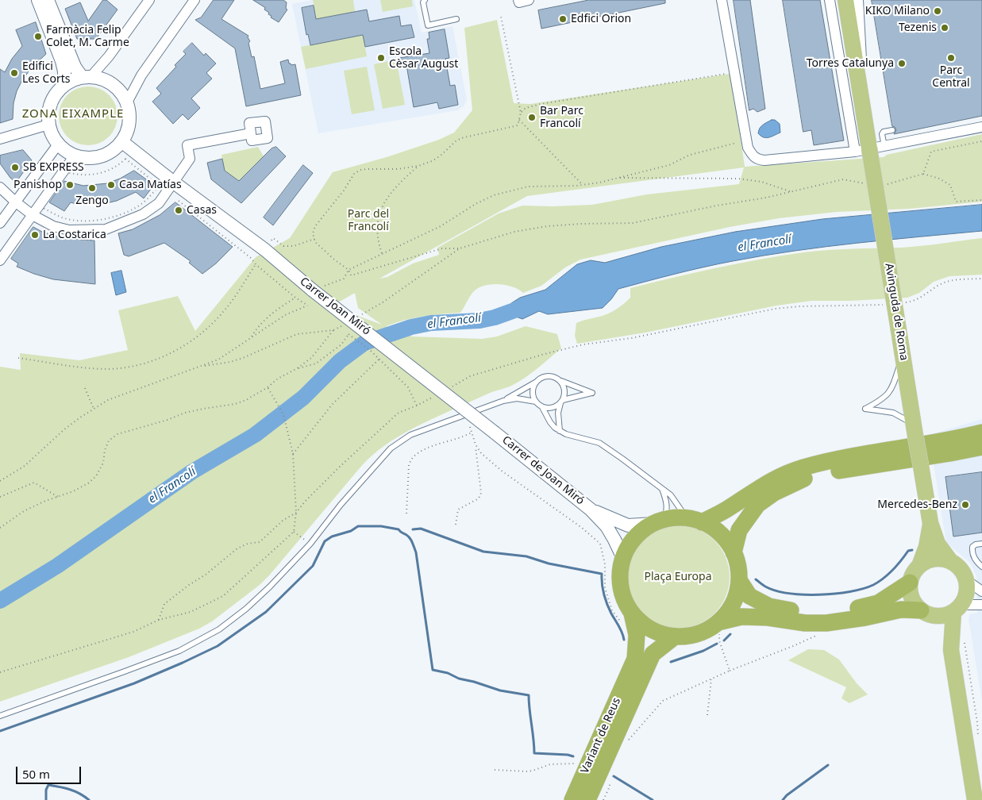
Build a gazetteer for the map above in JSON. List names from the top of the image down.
{
  "streets": {
    "highway": ["Variant de Reus"],
    "main road": ["Avinguda de Roma"],
    "street": ["Carrer Joan Miró", "Carrer de Joan Miró"]
  },
  "crossings": [
    ["Carrer Joan Miró", "Carrer de Joan Miró"]
  ],
  "districts": ["ZONA EIXAMPLE"],
  "water": ["el Francolí"],
  "parks": ["Parc del Francolí", "Plaça Europa"],
  "places": [
    "KIKO Milano",
    "Edfici Orion",
    "Tezenis",
    "Farmàcia Felip Colet, M. Carme",
    "Escola Cèsar August",
    "Parc Central",
    "Torres Catalunya",
    "Edifici Les Corts",
    "Bar Parc Francolí",
    "SB EXPRESS",
    "Panishop",
    "Casa Matías",
    "Zengo",
    "Casas",
    "La Costarica",
    "Mercedes-Benz"
  ],
  "scale_bar": "50 m"
}
